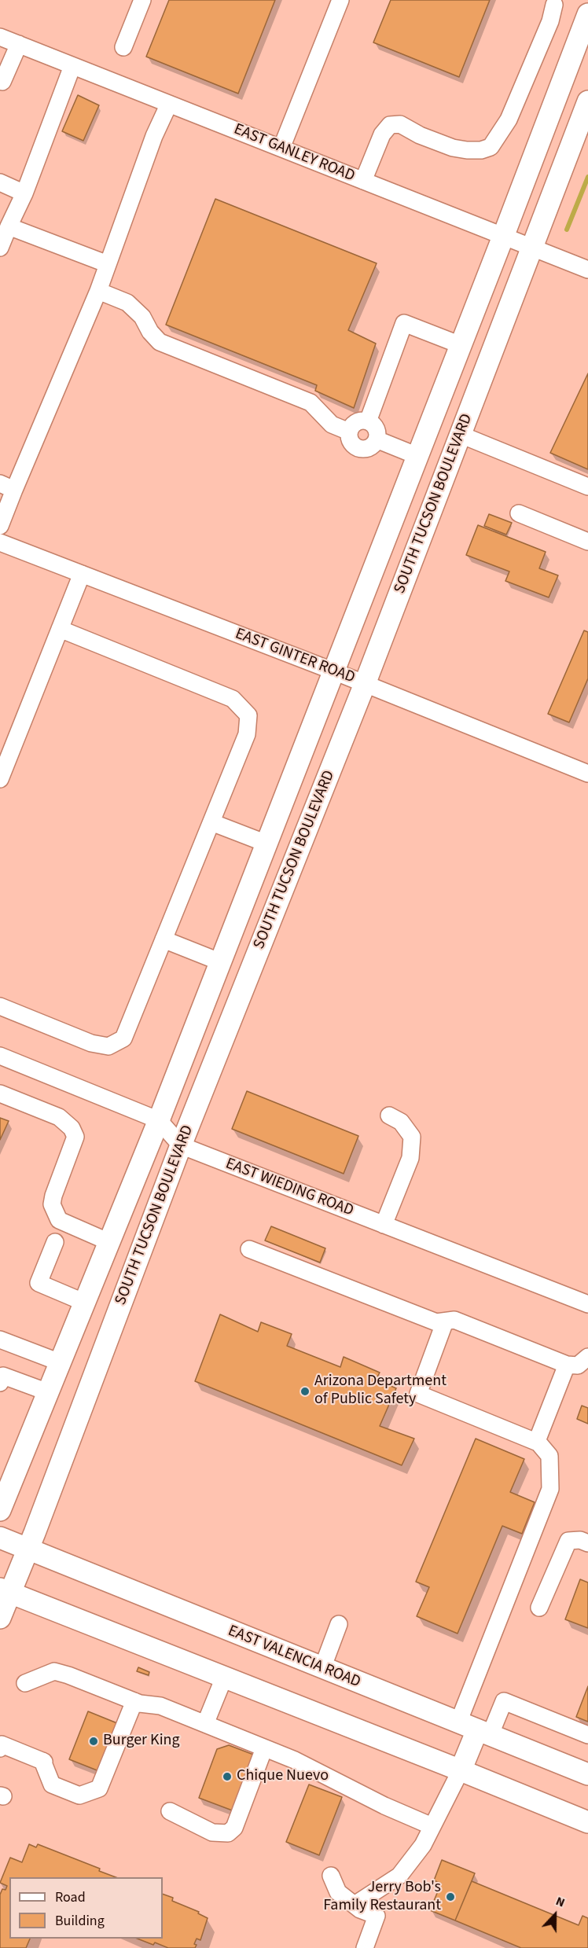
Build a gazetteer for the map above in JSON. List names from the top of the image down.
{
  "streets": {
    "main road": ["SOUTH TUCSON BOULEVARD", "EAST VALENCIA ROAD"],
    "street": ["EAST GANLEY ROAD", "EAST GINTER ROAD", "EAST WIEDING ROAD"]
  },
  "crossings": [
    ["EAST GANLEY ROAD", "SOUTH TUCSON BOULEVARD"],
    ["SOUTH TUCSON BOULEVARD", "EAST GINTER ROAD"],
    ["SOUTH TUCSON BOULEVARD", "EAST WIEDING ROAD"],
    ["SOUTH TUCSON BOULEVARD", "EAST VALENCIA ROAD"]
  ],
  "places": [
    "Arizona Department of Public Safety",
    "Burger King",
    "Chique Nuevo",
    "Jerry Bob's Family Restaurant"
  ],
  "legend": ["Road", "Building"],
  "north": "top"
}
